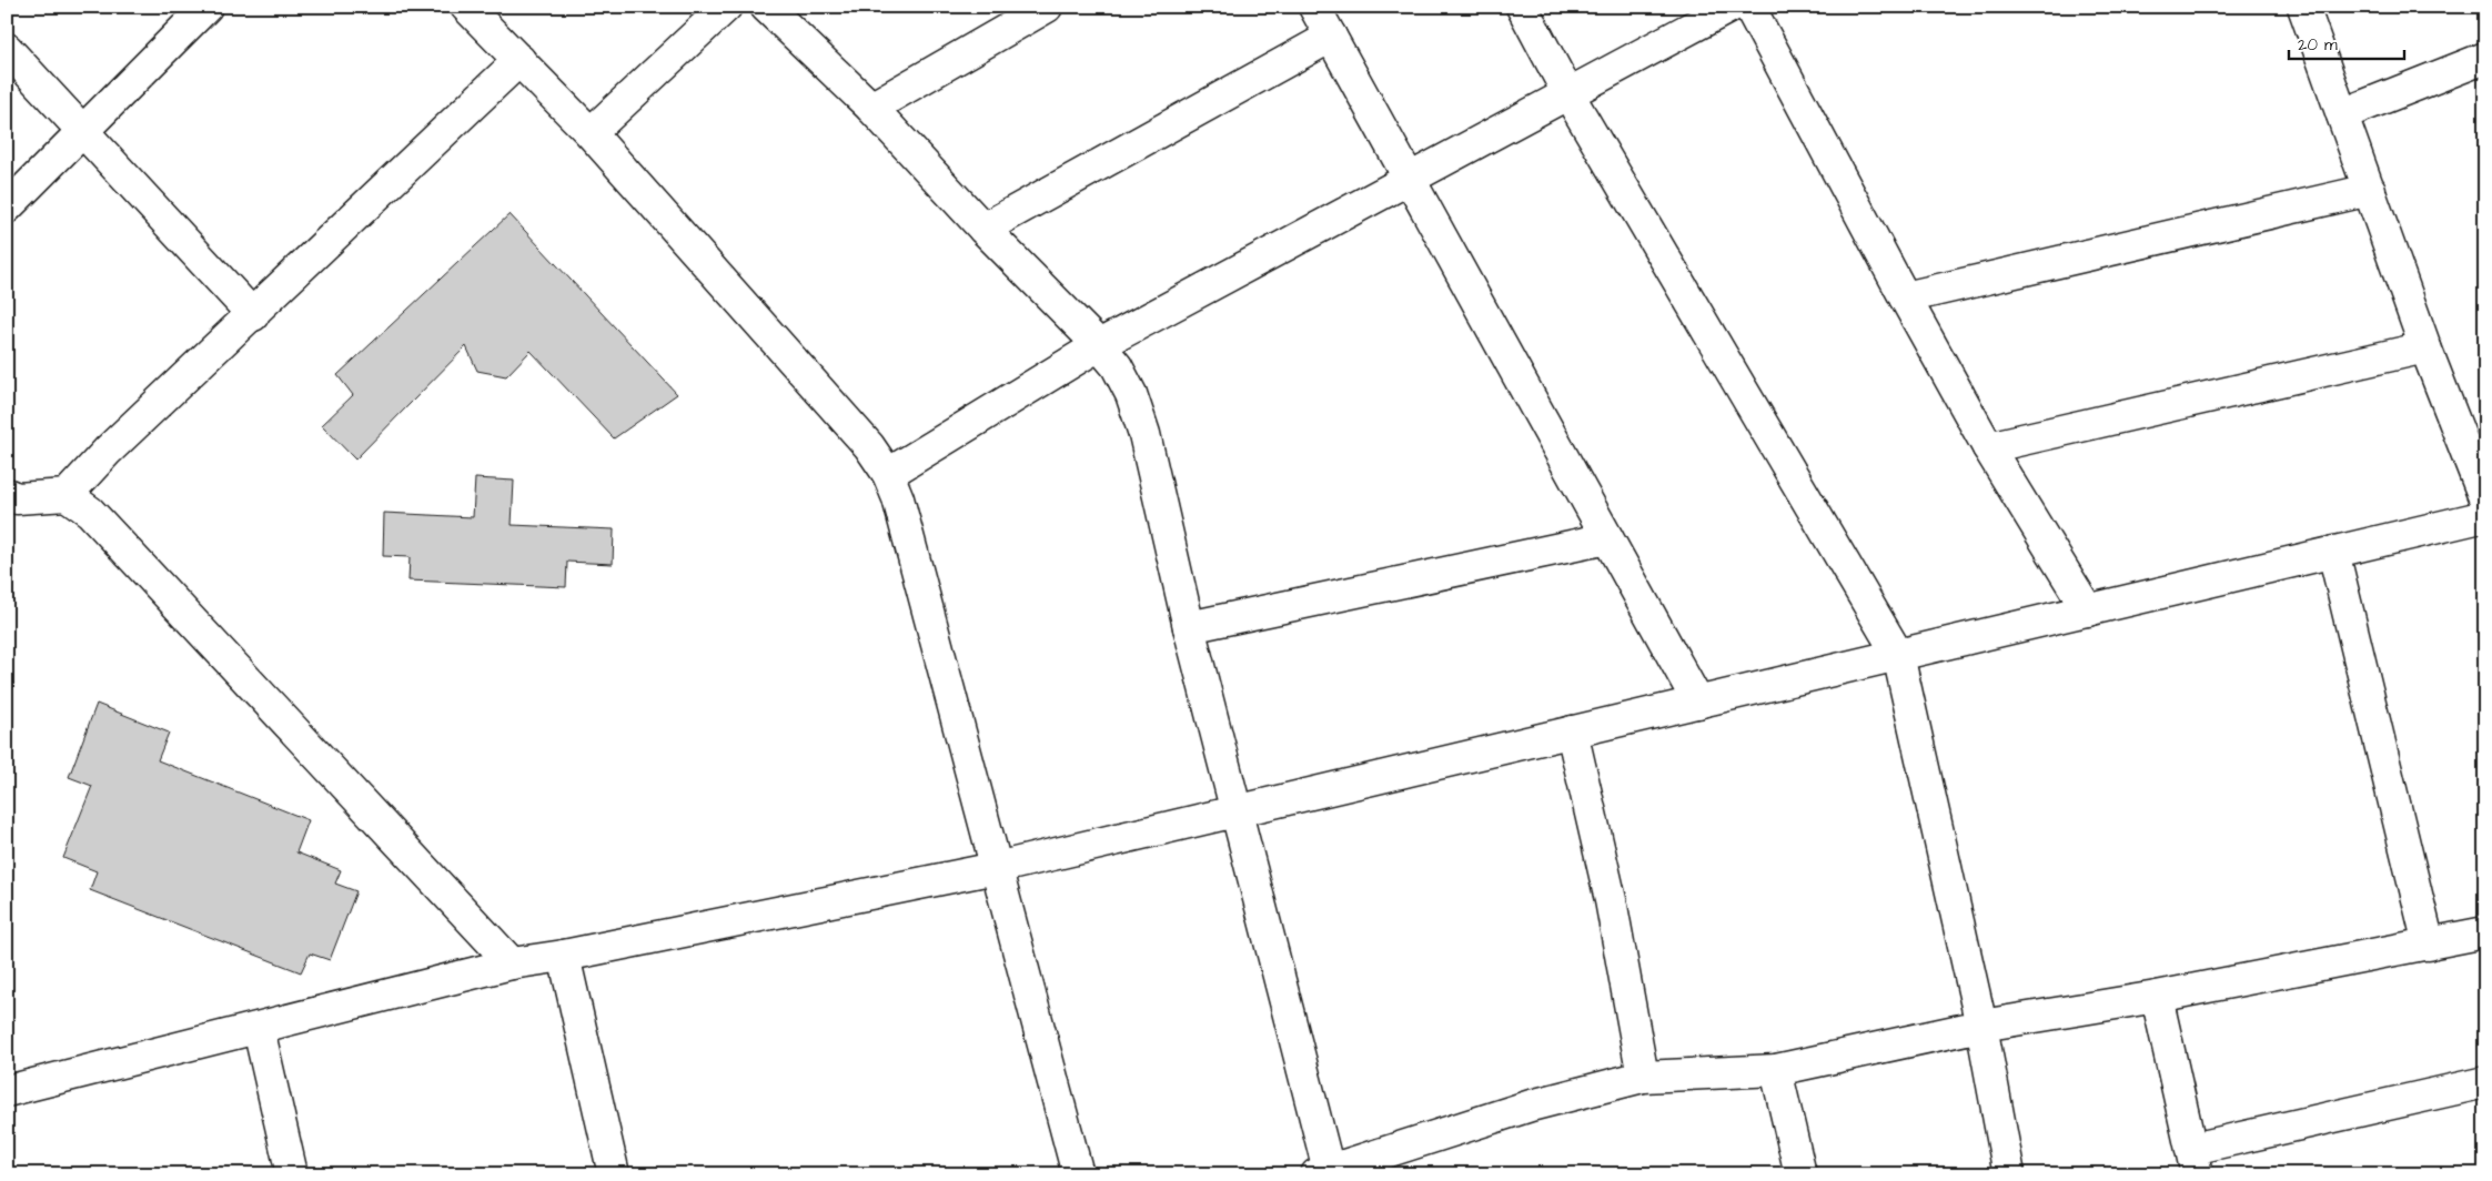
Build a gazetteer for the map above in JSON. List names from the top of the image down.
{
  "scale_bar": "20 m"
}
